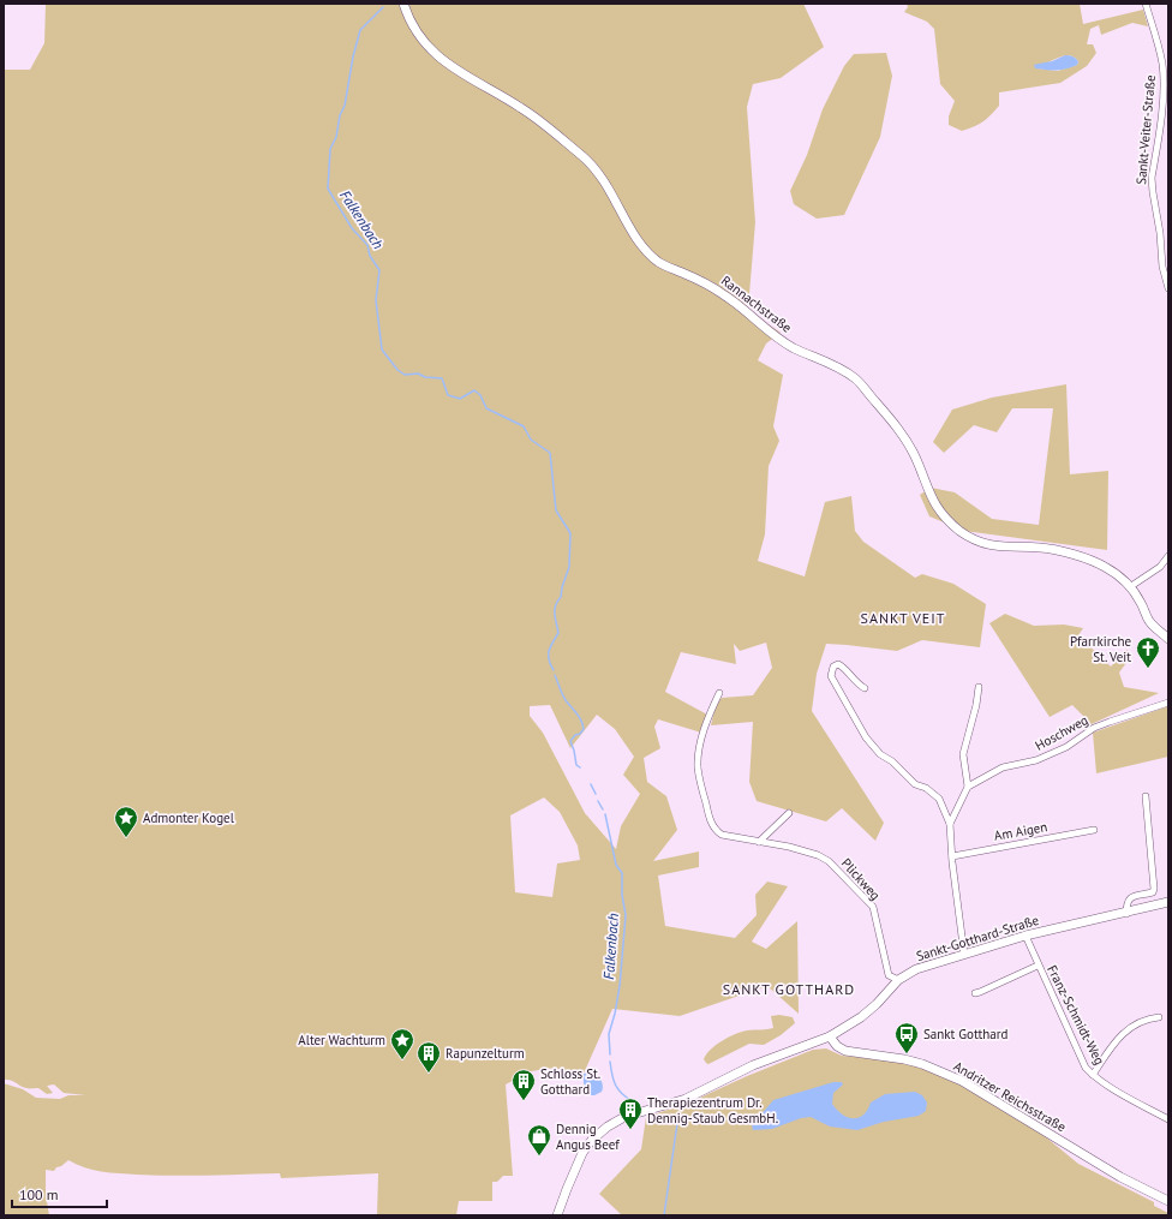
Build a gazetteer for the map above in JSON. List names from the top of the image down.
{
  "streets": {
    "street": [
      "Sankt-Veiter-Straße",
      "Rannachstraße",
      "Hoschweg",
      "Am Aigen",
      "Plickweg",
      "Sankt-Gotthard-Straße",
      "Franz-Schmidt-Weg",
      "Andritzer Reichsstraße"
    ]
  },
  "crossings": [
    ["Plickweg", "Sankt-Gotthard-Straße"],
    ["Sankt-Gotthard-Straße", "Franz-Schmidt-Weg"],
    ["Sankt-Gotthard-Straße", "Andritzer Reichsstraße"]
  ],
  "districts": ["SANKT VEIT", "SANKT GOTTHARD"],
  "water": ["Falkenbach"],
  "places": {
    "church": ["Pfarrkirche St. Veit"],
    "place": ["Admonter Kogel", "Alter Wachturm"],
    "bus stop": ["Sankt Gotthard"],
    "building": ["Rapunzelturm", "Schloss St. Gotthard", "Therapiezentrum Dr. Dennig-Staub GesmbH."],
    "shop": ["Dennig Angus Beef"]
  },
  "scale_bar": "100 m"
}
